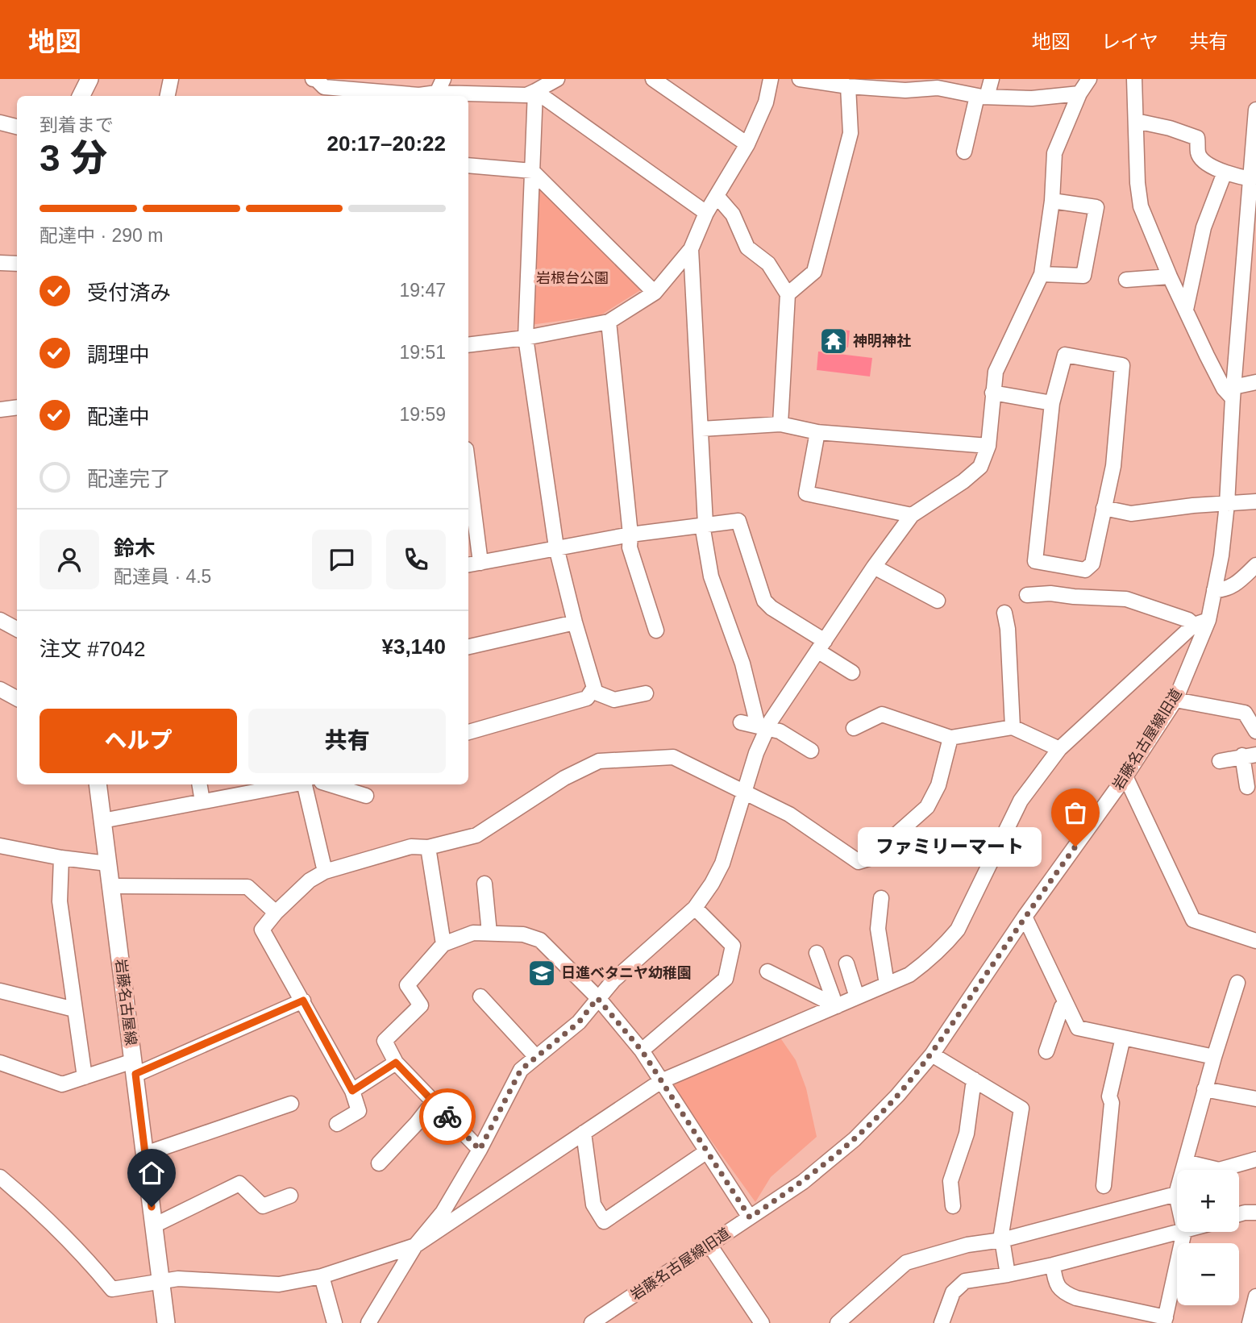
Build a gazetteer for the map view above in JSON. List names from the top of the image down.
{
  "streets": {
    "main road": ["岩藤名古屋線"],
    "street": ["岩藤名古屋線旧道"]
  },
  "parks": ["岩根台公園"],
  "places": {
    "temple": ["神明神社"],
    "other": ["ファミリーマート"],
    "school or university": ["日進ベタニヤ幼稚園"]
  },
  "page": {
    "header": "地図",
    "nav": ["地図", "レイヤ", "共有"],
    "heading": ["3 分", "到着まで", "20:17–20:22"],
    "panel": [
      "鈴木",
      "配達員 · 4.5",
      "注文 #7042",
      "¥3,140"
    ],
    "bar": "配達中 · 290 m",
    "list": [
      ["受付済み", "19:47"],
      ["調理中", "19:51"],
      ["配達中", "19:59"],
      "配達完了"
    ],
    "buttons": ["ヘルプ", "共有"],
    "bubble": "ファミリーマート",
    "map_buttons": ["+", "−"]
  }
}
